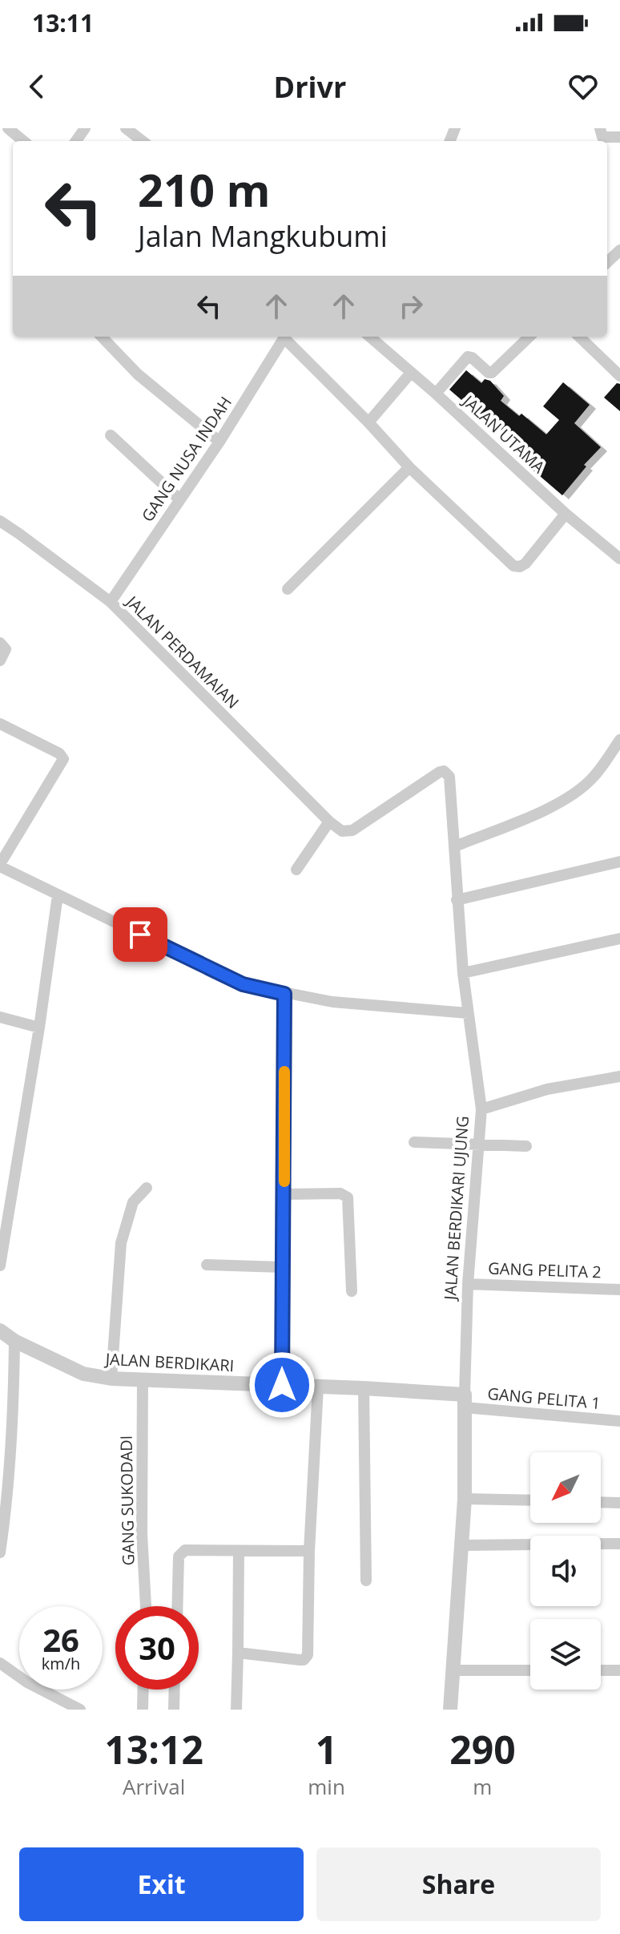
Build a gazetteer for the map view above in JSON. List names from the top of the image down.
{
  "streets": {
    "street": [
      "JALAN UTAMA",
      "GANG NUSA INDAH",
      "JALAN PERDAMAIAN",
      "JALAN BERDIKARI UJUNG",
      "GANG PELITA 2",
      "JALAN BERDIKARI",
      "GANG PELITA 1",
      "GANG SUKODADI"
    ]
  },
  "crossings": [
    ["GANG NUSA INDAH", "JALAN PERDAMAIAN"],
    ["JALAN PERDAMAIAN", "JALAN BERDIKARI UJUNG"],
    ["JALAN BERDIKARI UJUNG", "GANG PELITA 2"],
    ["JALAN BERDIKARI UJUNG", "JALAN BERDIKARI"],
    ["JALAN BERDIKARI UJUNG", "GANG PELITA 1"],
    ["JALAN BERDIKARI", "GANG PELITA 1"],
    ["JALAN BERDIKARI", "GANG SUKODADI"]
  ],
  "north": "bottom left",
  "page": {
    "status": "13:11",
    "header": "Drivr",
    "turn": ["210 m", "Jalan Mangkubumi"],
    "speed": "26 km/h",
    "limit": "30",
    "eta": [
      "13:12",
      "Arrival",
      "1",
      "min",
      "290",
      "m"
    ],
    "buttons": ["Exit", "Share"]
  }
}
